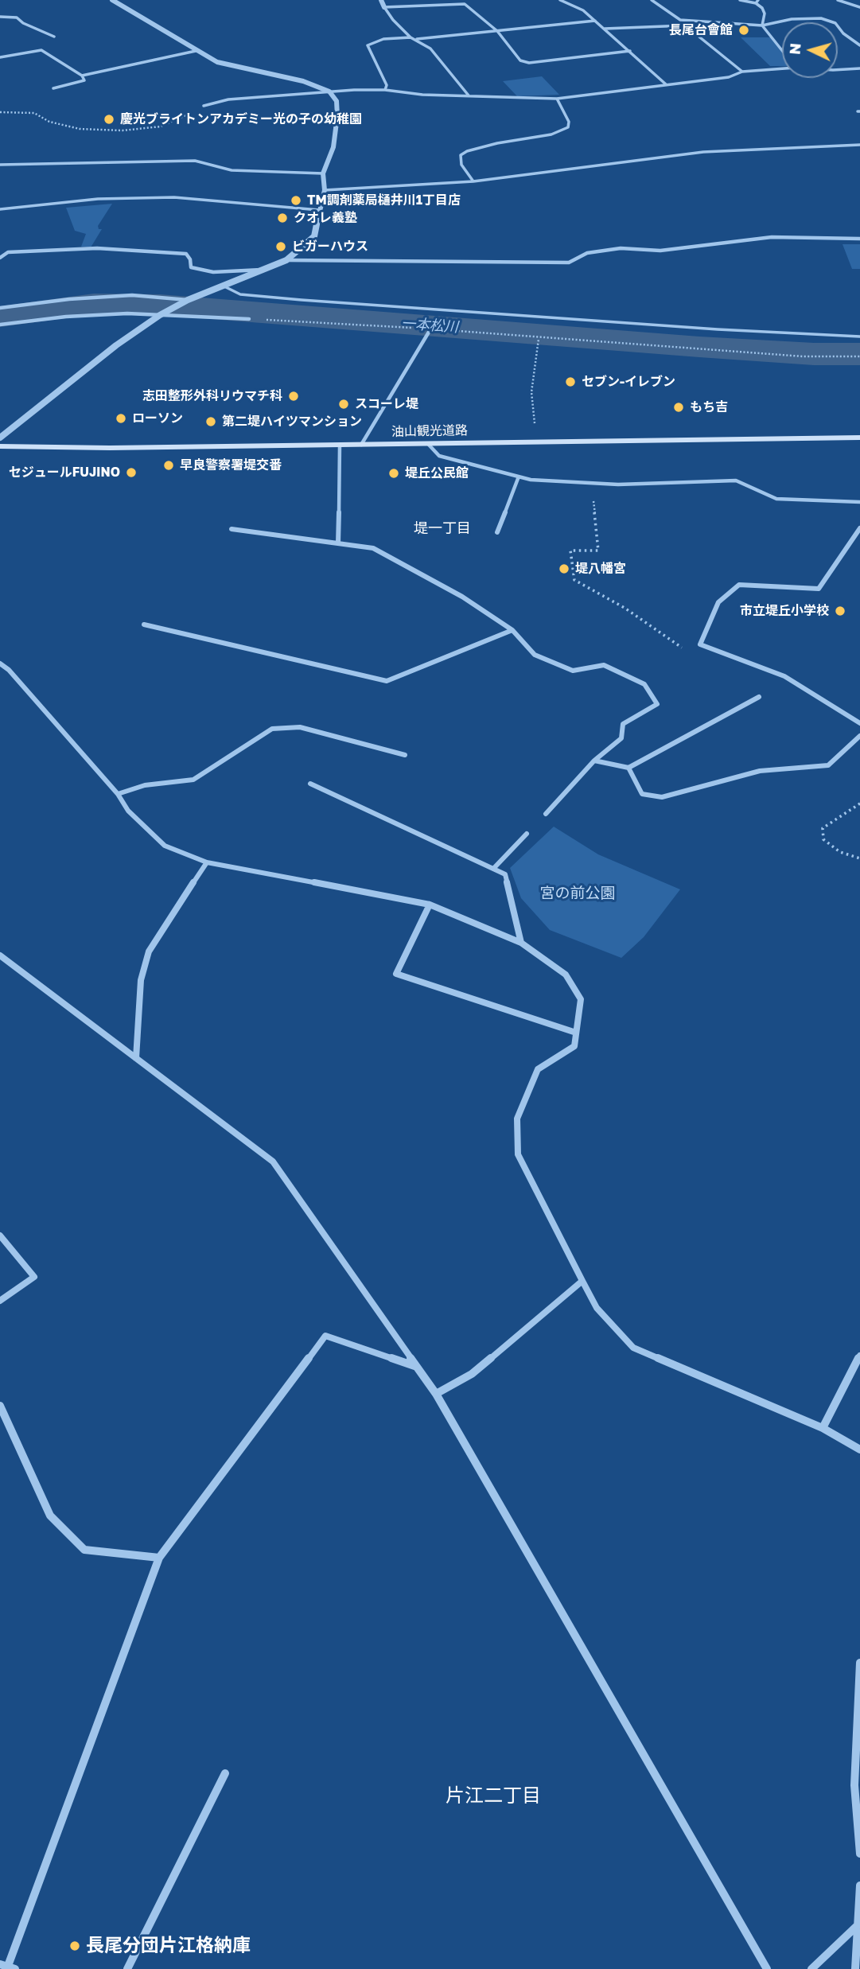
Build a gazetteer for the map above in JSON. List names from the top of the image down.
{
  "streets": {
    "main road": ["油山観光道路"]
  },
  "districts": ["堤一丁目", "片江二丁目"],
  "water": ["一本松川"],
  "parks": ["宮の前公園"],
  "places": [
    "長尾台會館",
    "慶光ブライトンアカデミー光の子の幼稚園",
    "TM調剤薬局樋井川1丁目店",
    "クオレ義塾",
    "ビガーハウス",
    "セブン-イレブン",
    "志田整形外科リウマチ科",
    "スコーレ堤",
    "もち吉",
    "ローソン",
    "第二堤ハイツマンション",
    "早良警察署堤交番",
    "セジュールFUJINO",
    "堤丘公民館",
    "堤八幡宮",
    "市立堤丘小学校",
    "長尾分団片江格納庫"
  ],
  "north": "left"
}
